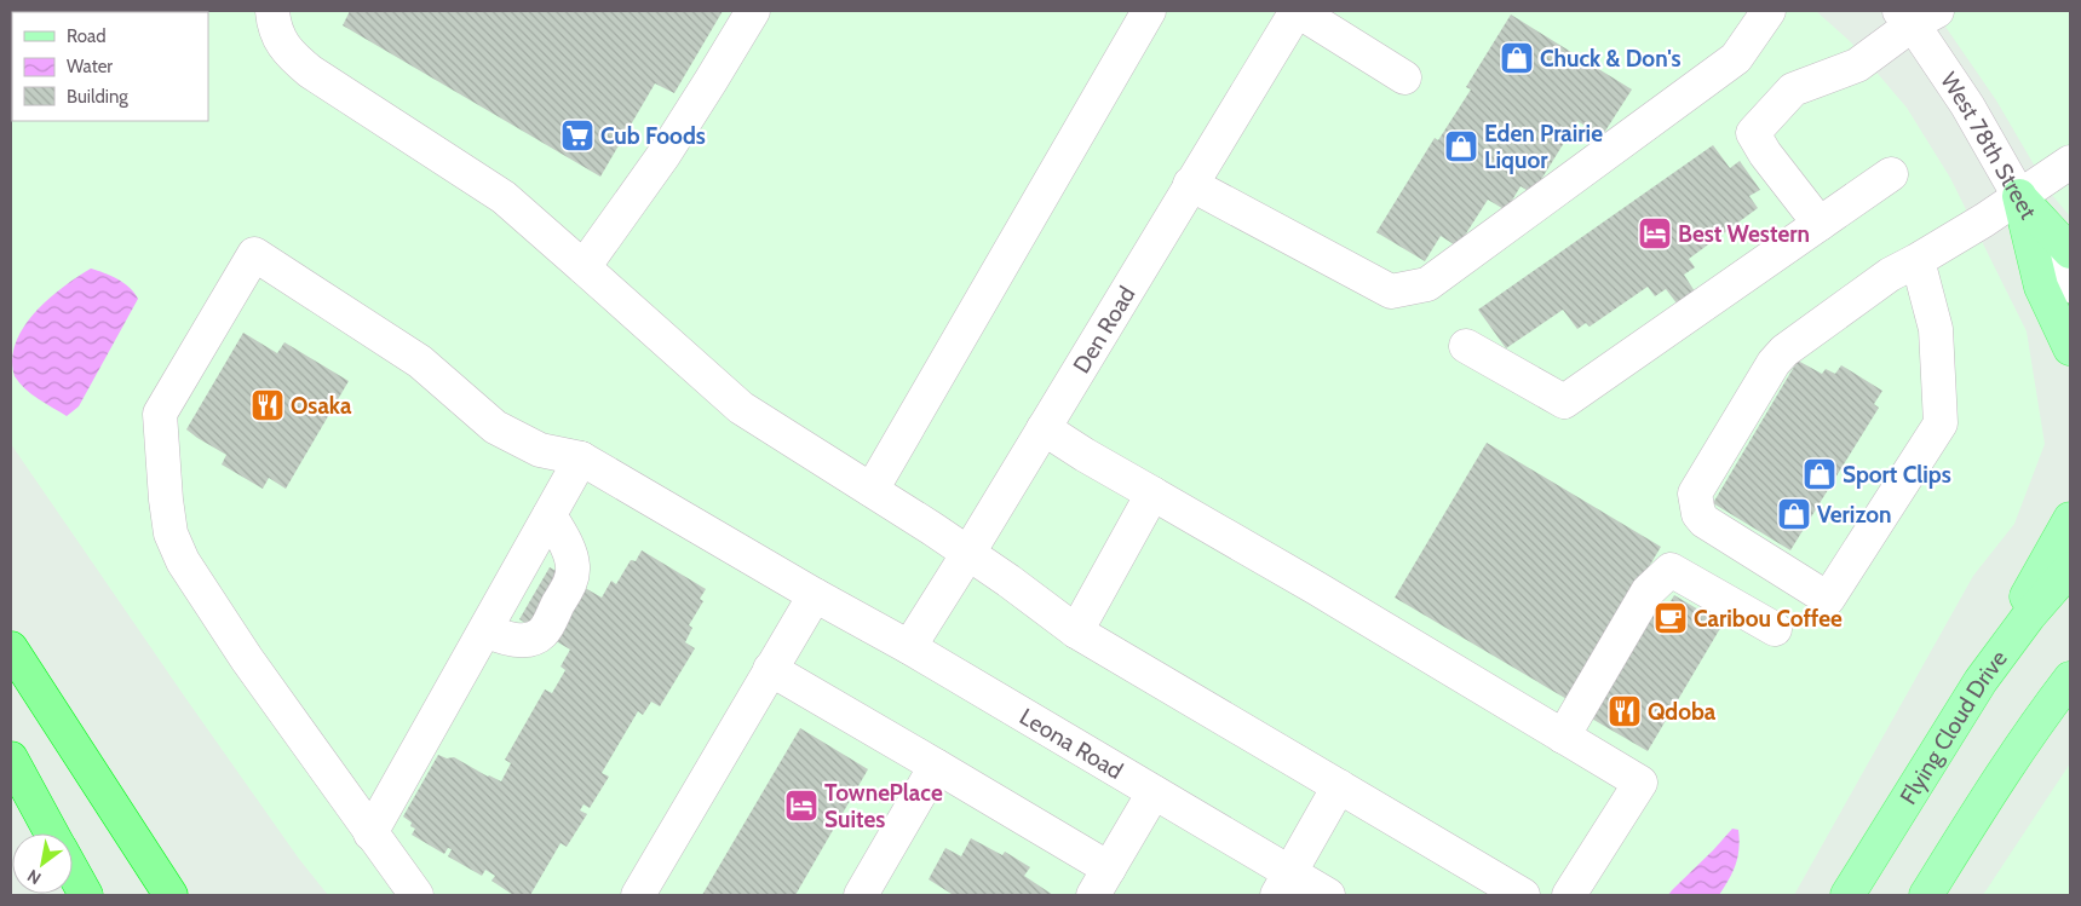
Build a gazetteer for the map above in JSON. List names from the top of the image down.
{
  "streets": {
    "main road": ["Flying Cloud Drive"],
    "street": ["West 78th Street", "Den Road", "Leona Road"]
  },
  "crossings": [
    ["Den Road", "Leona Road"]
  ],
  "places": {
    "shop": [
      "Chuck & Don's",
      "Eden Prairie Liquor",
      "Sport Clips",
      "Verizon"
    ],
    "supermarket": ["Cub Foods"],
    "hotel": ["Best Western", "TownePlace Suites"],
    "restaurant": ["Osaka", "Qdoba"],
    "cafe": ["Caribou Coffee"]
  },
  "legend": ["Road", "Water", "Building"],
  "north": "bottom left"
}
